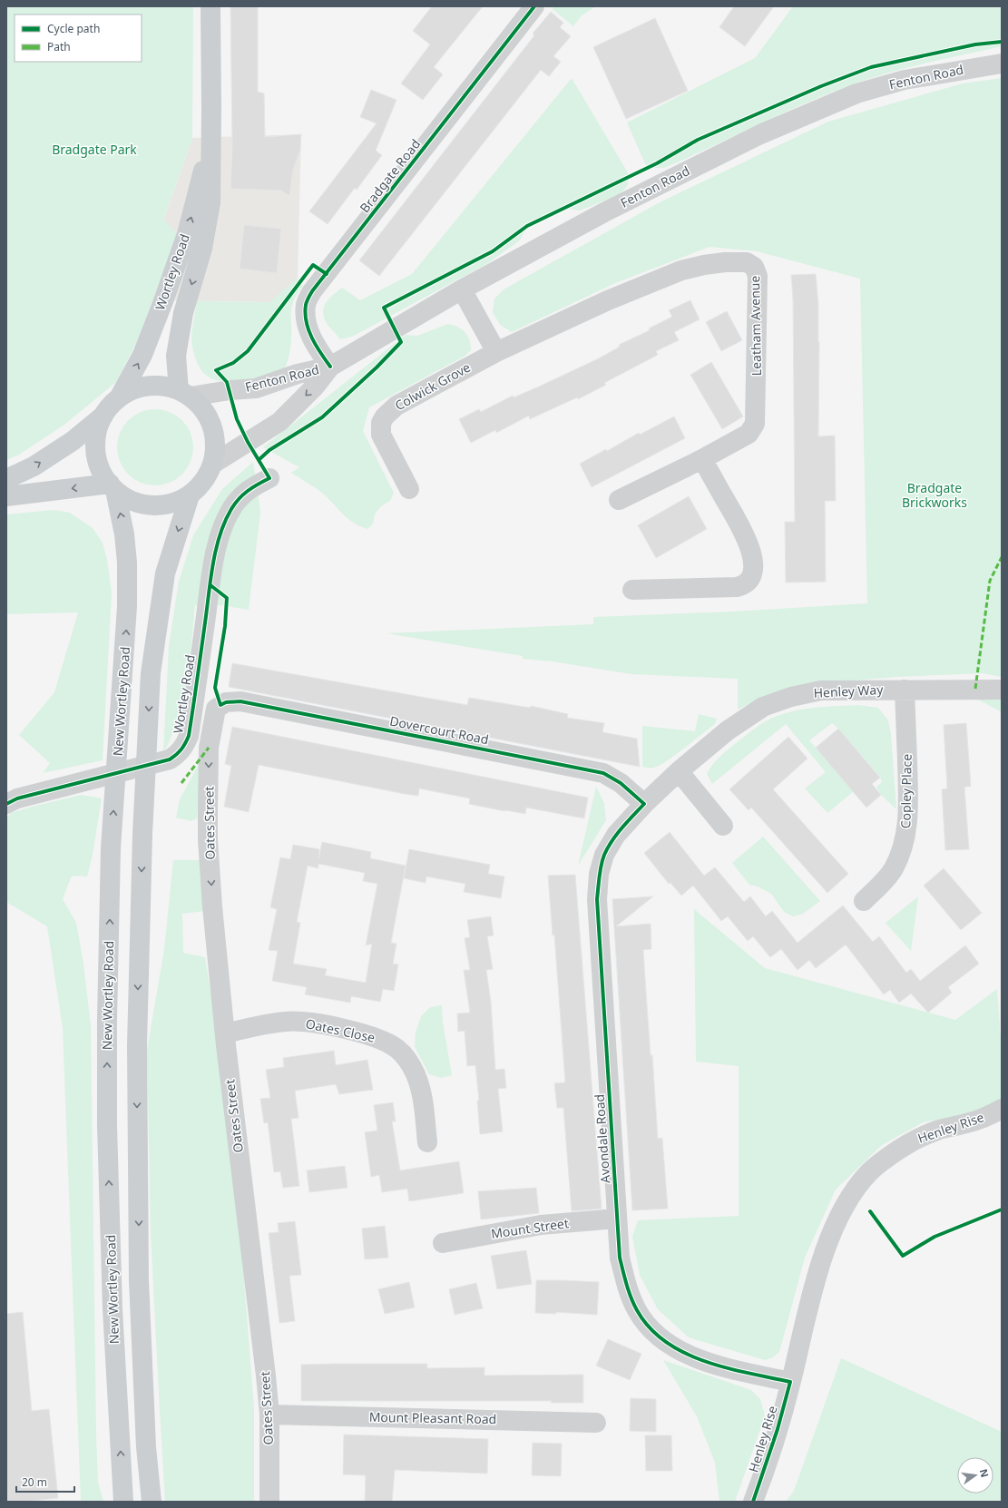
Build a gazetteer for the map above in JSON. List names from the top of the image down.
{
  "streets": {
    "main road": ["Wortley Road", "New Wortley Road"],
    "street": [
      "Fenton Road",
      "Bradgate Road",
      "Leatham Avenue",
      "Colwick Grove",
      "Henley Way",
      "Dovercourt Road",
      "Copley Place",
      "Oates Street",
      "Oates Close",
      "Henley Rise",
      "Avondale Road",
      "Mount Street",
      "Mount Pleasant Road"
    ]
  },
  "crossings": [
    ["Fenton Road", "Bradgate Road"],
    ["Fenton Road", "Wortley Road"],
    ["Fenton Road", "New Wortley Road"],
    ["Wortley Road", "New Wortley Road"],
    ["Leatham Avenue", "Colwick Grove"],
    ["Henley Way", "Dovercourt Road"],
    ["Henley Way", "Copley Place"],
    ["Henley Way", "Avondale Road"],
    ["Dovercourt Road", "Oates Street"],
    ["Dovercourt Road", "Avondale Road"],
    ["Oates Street", "Oates Close"],
    ["Oates Street", "Mount Pleasant Road"],
    ["Henley Rise", "Avondale Road"],
    ["Avondale Road", "Mount Street"]
  ],
  "one_way": ["Oates Street"],
  "parks": ["Bradgate Park", "Bradgate Brickworks"],
  "legend": ["Cycle path", "Path"],
  "scale_bar": "20 m",
  "north": "right"
}
